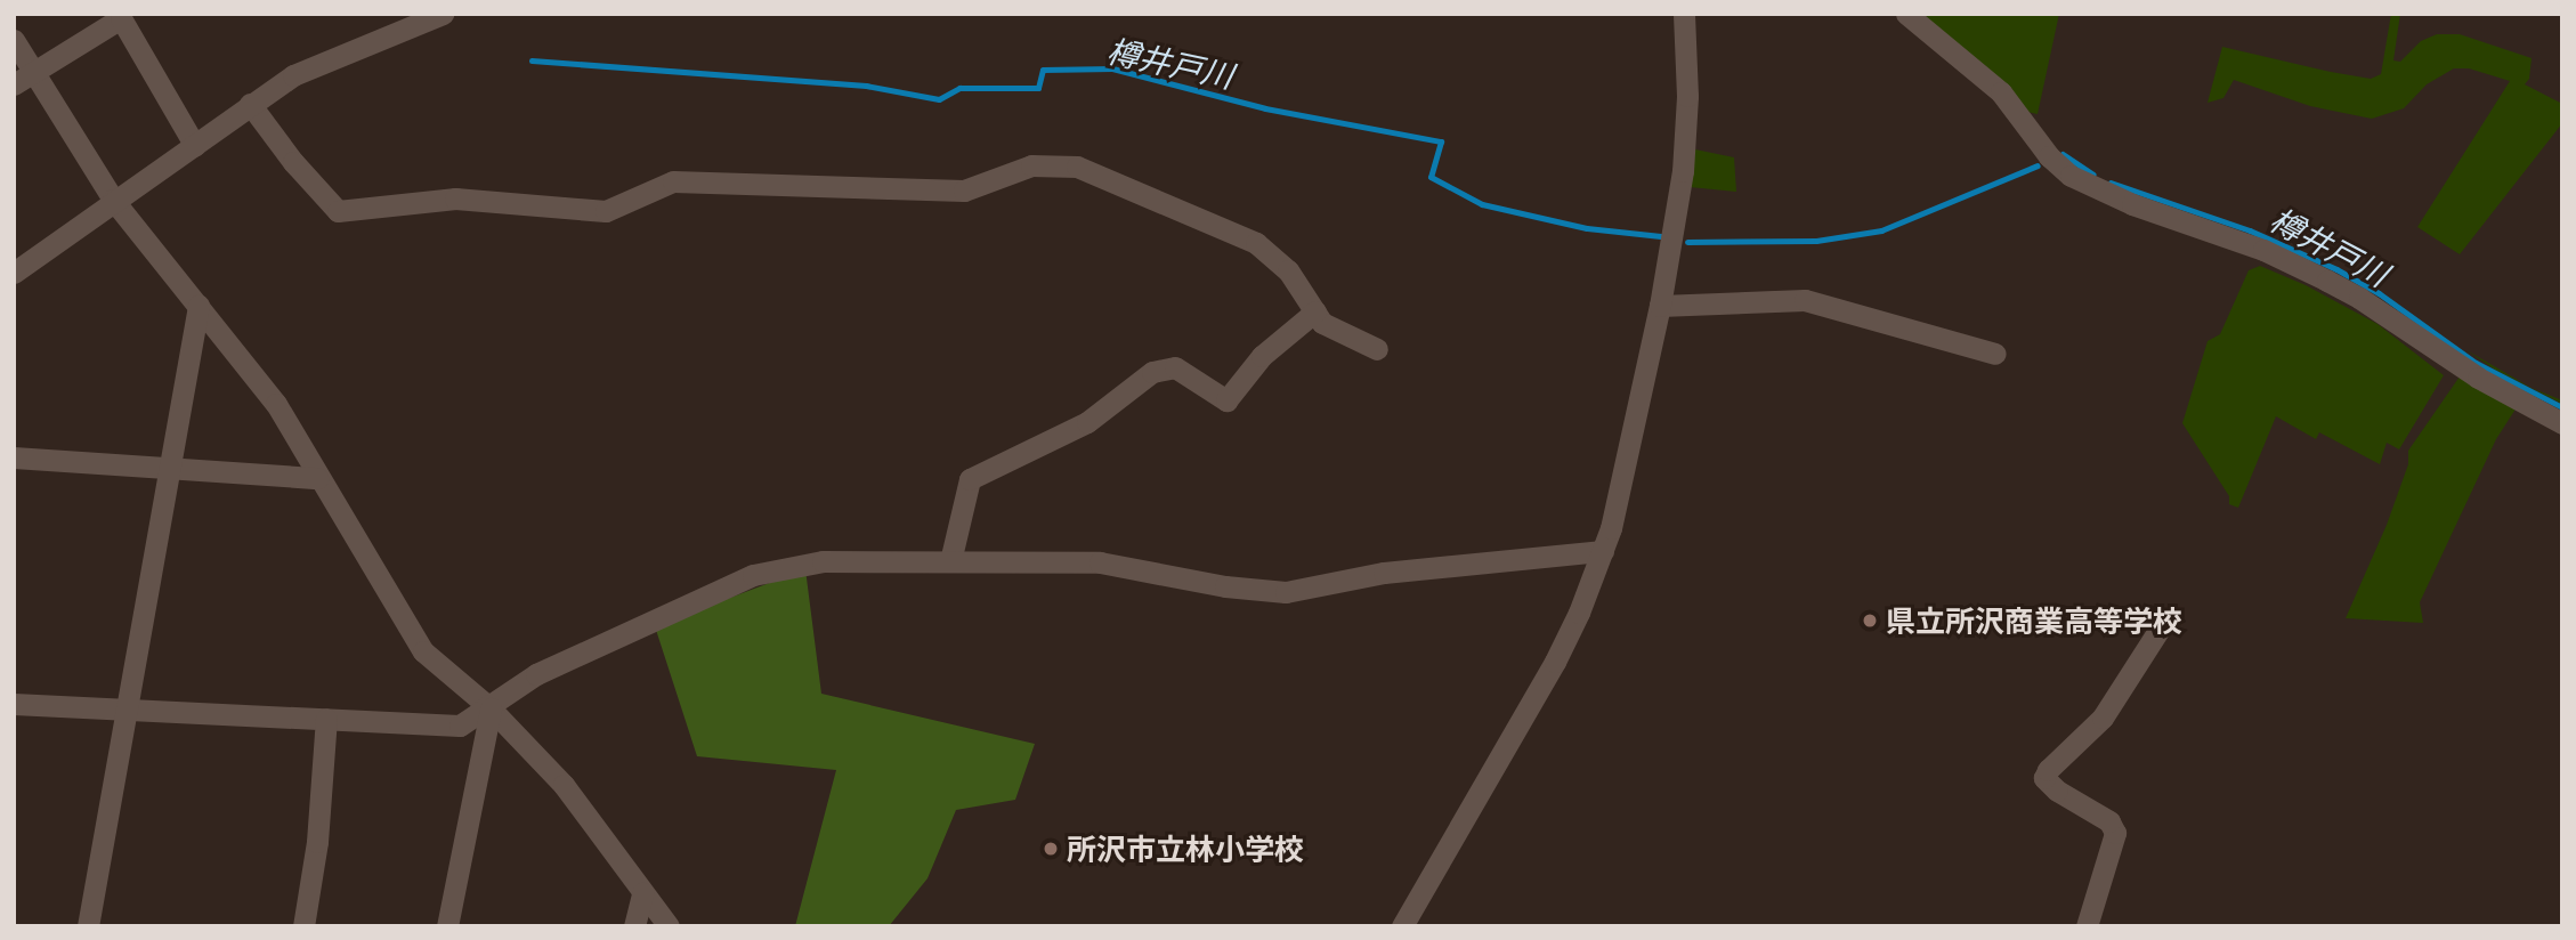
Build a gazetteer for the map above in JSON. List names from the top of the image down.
{
  "water": ["樽井戸川"],
  "places": ["県立所沢商業高等学校", "所沢市立林小学校"]
}
